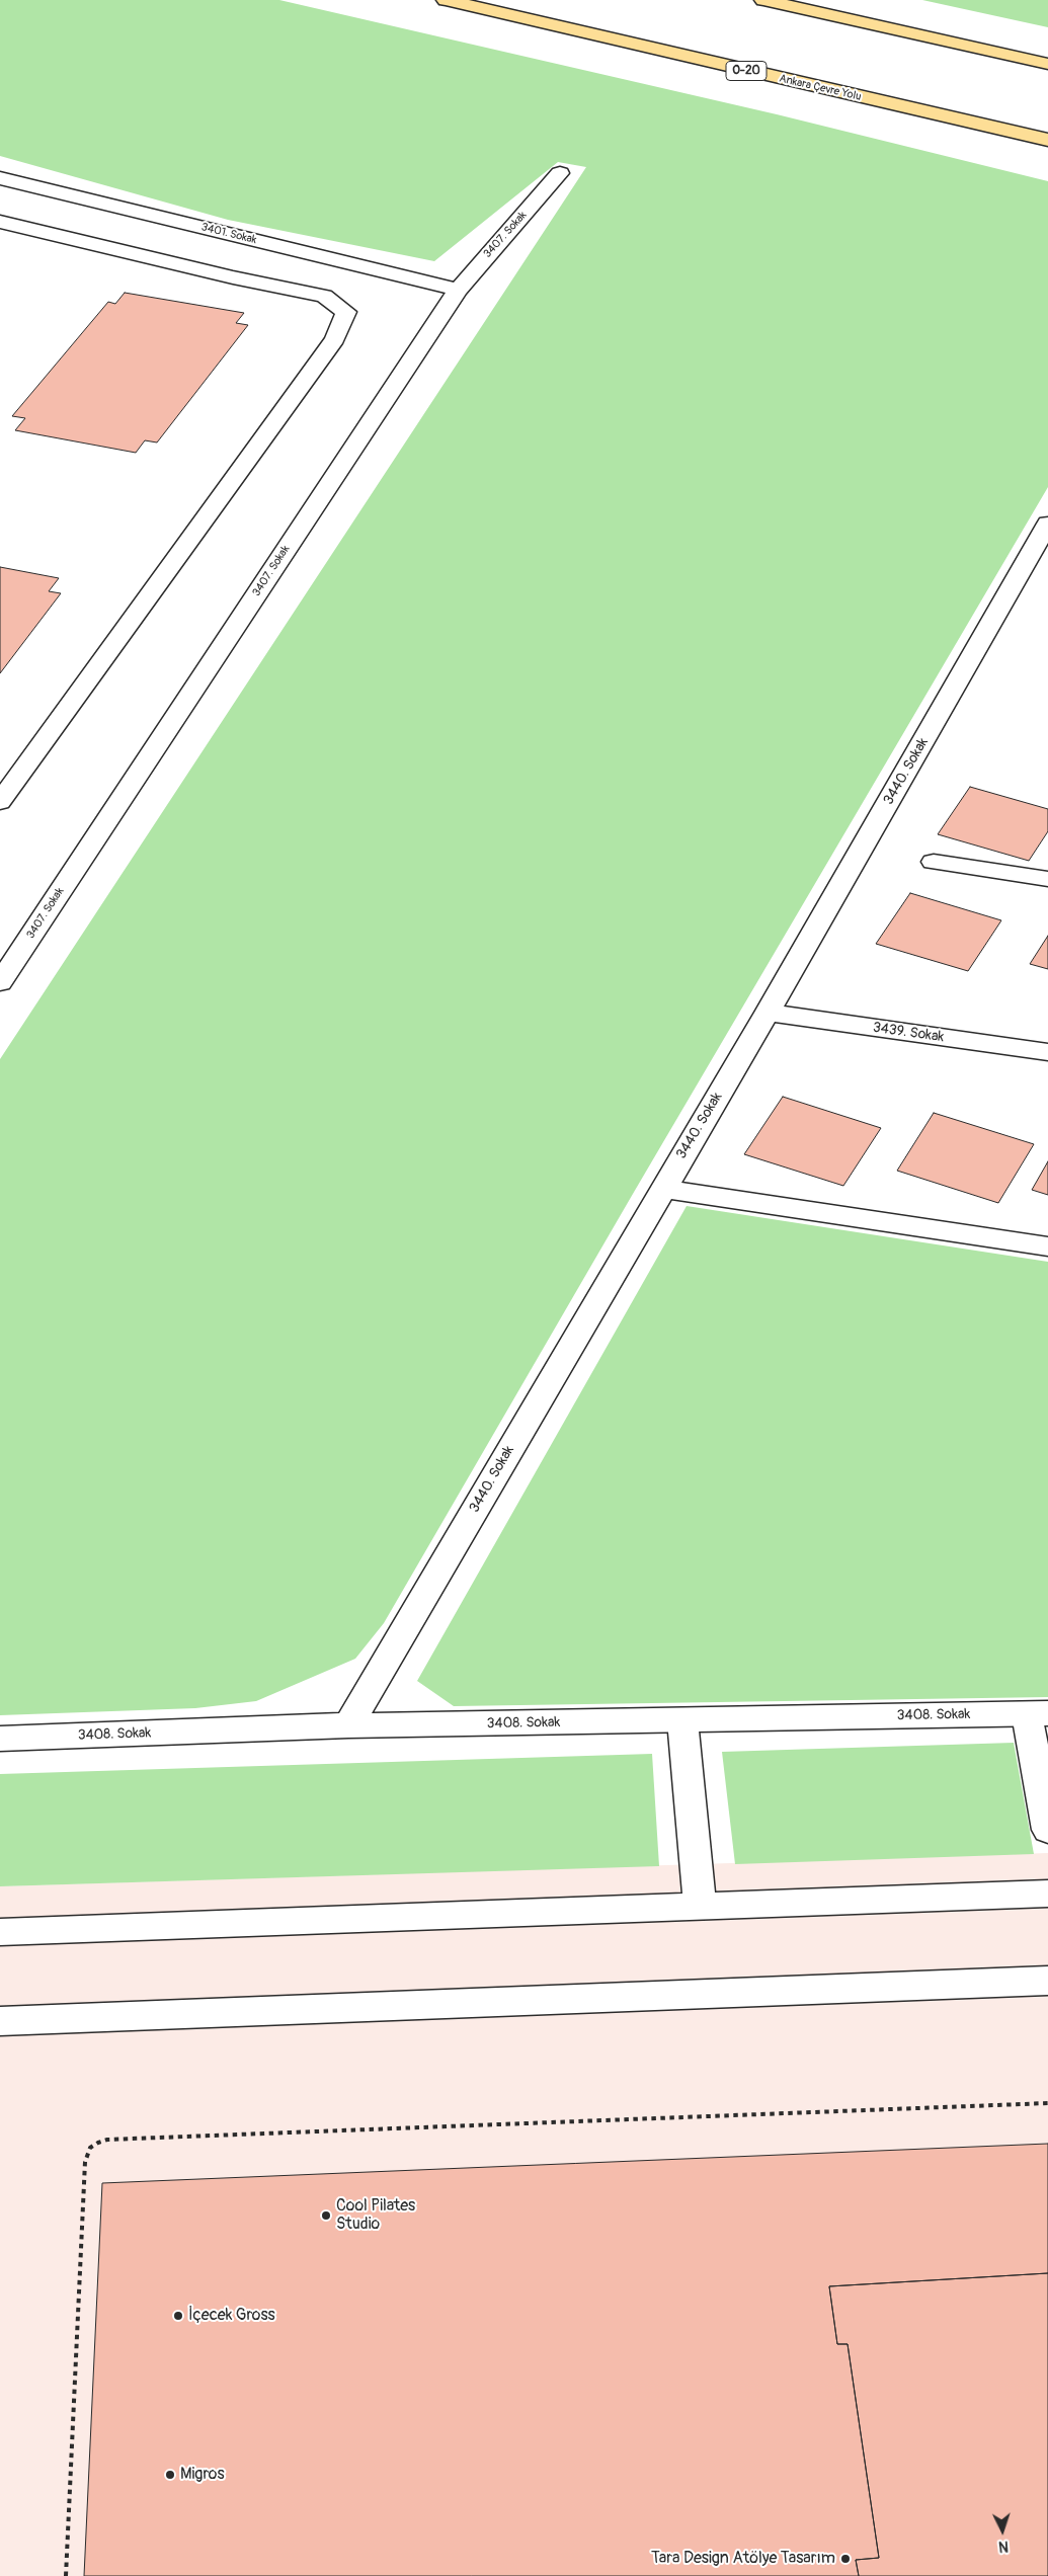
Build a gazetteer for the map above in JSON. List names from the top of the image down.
{
  "streets": {
    "highway": ["O-20", "Ankara Çevre Yolu"],
    "street": [
      "3401. Sokak",
      "3407. Sokak",
      "3440. Sokak",
      "3439. Sokak",
      "3408. Sokak"
    ]
  },
  "crossings": [
    ["3401. Sokak", "3407. Sokak"],
    ["3440. Sokak", "3439. Sokak"],
    ["3440. Sokak", "3408. Sokak"]
  ],
  "places": [
    "Cool Pilates Studio",
    "İçecek Gross",
    "Migros",
    "Tara Design Atölye Tasarım"
  ],
  "north": "bottom"
}
